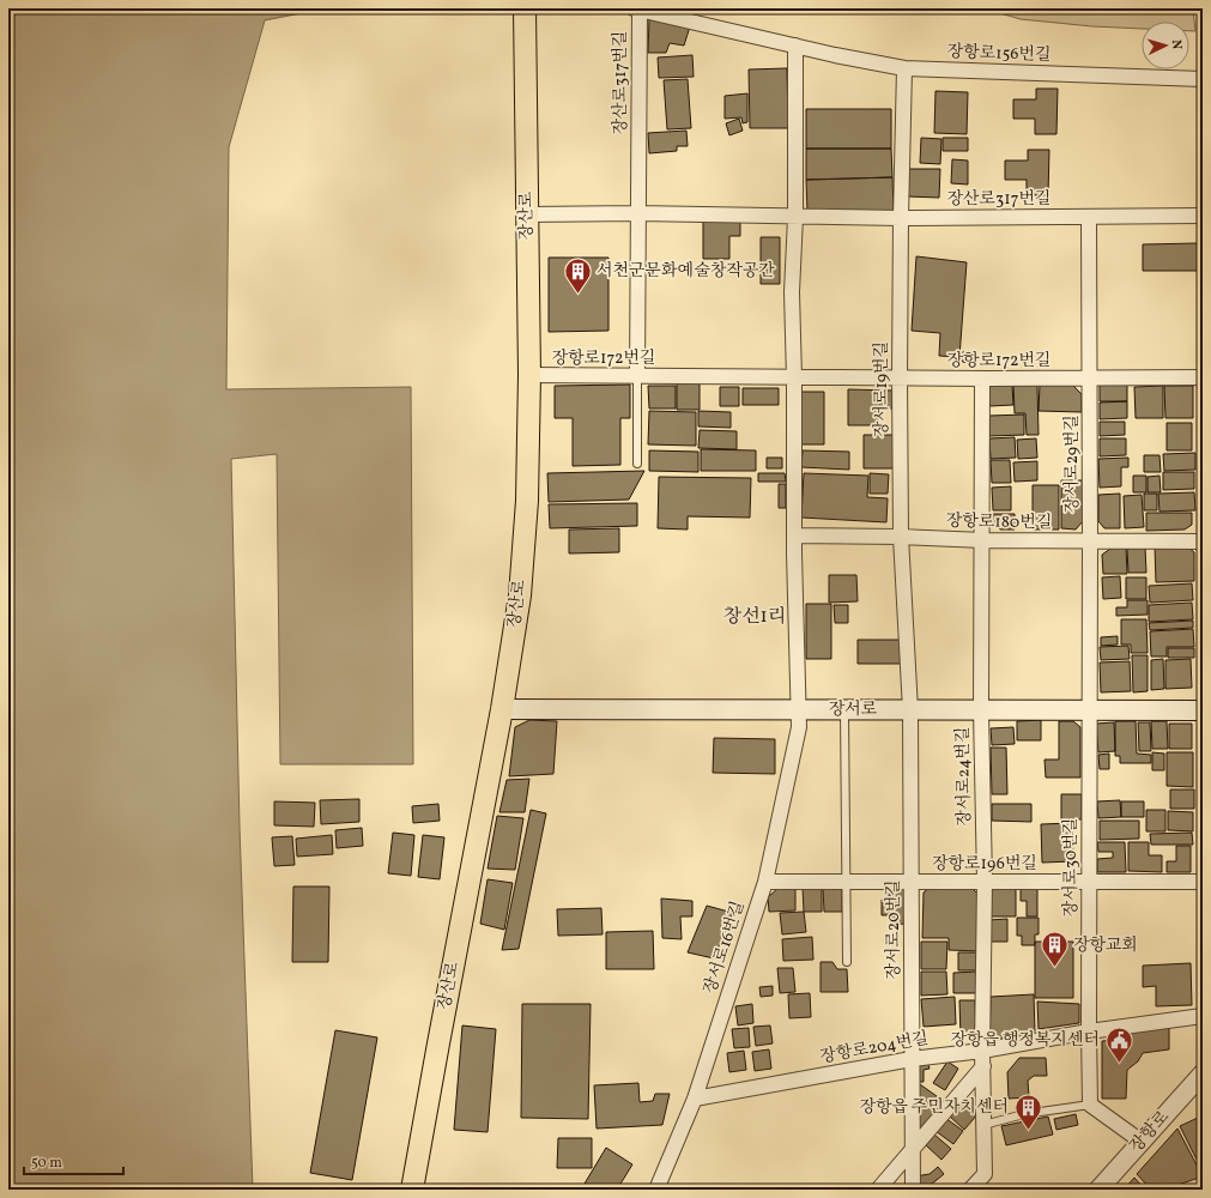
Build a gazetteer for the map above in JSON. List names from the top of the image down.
{
  "streets": {
    "main road": ["장산로", "장서로"],
    "street": [
      "장항로156번길",
      "장산로317번길",
      "장항로172번길",
      "장서로19번길",
      "장서로29번길",
      "장항로180번길",
      "장서로24번길",
      "장항로196번길",
      "장서로30번길",
      "장서로20번길",
      "장서로16번길",
      "장항로204번길",
      "장항로"
    ]
  },
  "crossings": [
    ["장항로156번길", "장산로317번길"],
    ["장항로156번길", "장서로19번길"],
    ["장산로317번길", "장산로"],
    ["장산로317번길", "장서로19번길"],
    ["장산로317번길", "장서로29번길"],
    ["장산로", "장항로172번길"],
    ["장산로", "장서로"],
    ["장항로172번길", "장서로19번길"],
    ["장항로172번길", "장서로29번길"],
    ["장항로172번길", "장서로24번길"],
    ["장항로172번길", "장서로16번길"],
    ["장서로19번길", "장항로180번길"],
    ["장서로19번길", "장서로"],
    ["장서로19번길", "장서로20번길"],
    ["장서로29번길", "장항로180번길"],
    ["장서로29번길", "장서로"],
    ["장서로29번길", "장서로30번길"],
    ["장항로180번길", "장서로24번길"],
    ["장항로180번길", "장서로16번길"],
    ["장서로", "장서로24번길"],
    ["장서로", "장서로30번길"],
    ["장서로", "장서로20번길"],
    ["장서로", "장서로16번길"],
    ["장서로24번길", "장항로196번길"],
    ["장서로24번길", "장항로204번길"],
    ["장항로196번길", "장서로30번길"],
    ["장항로196번길", "장서로20번길"],
    ["장항로196번길", "장서로16번길"],
    ["장서로30번길", "장항로204번길"],
    ["장서로20번길", "장항로204번길"],
    ["장서로16번길", "장항로204번길"]
  ],
  "districts": ["창선1리"],
  "places": {
    "building": ["서천군문화예술창작공간", "장항교회", "장항읍 주민자치센터"],
    "public building": ["장항읍 행정복지센터"]
  },
  "scale_bar": "50 m",
  "north": "right"
}
